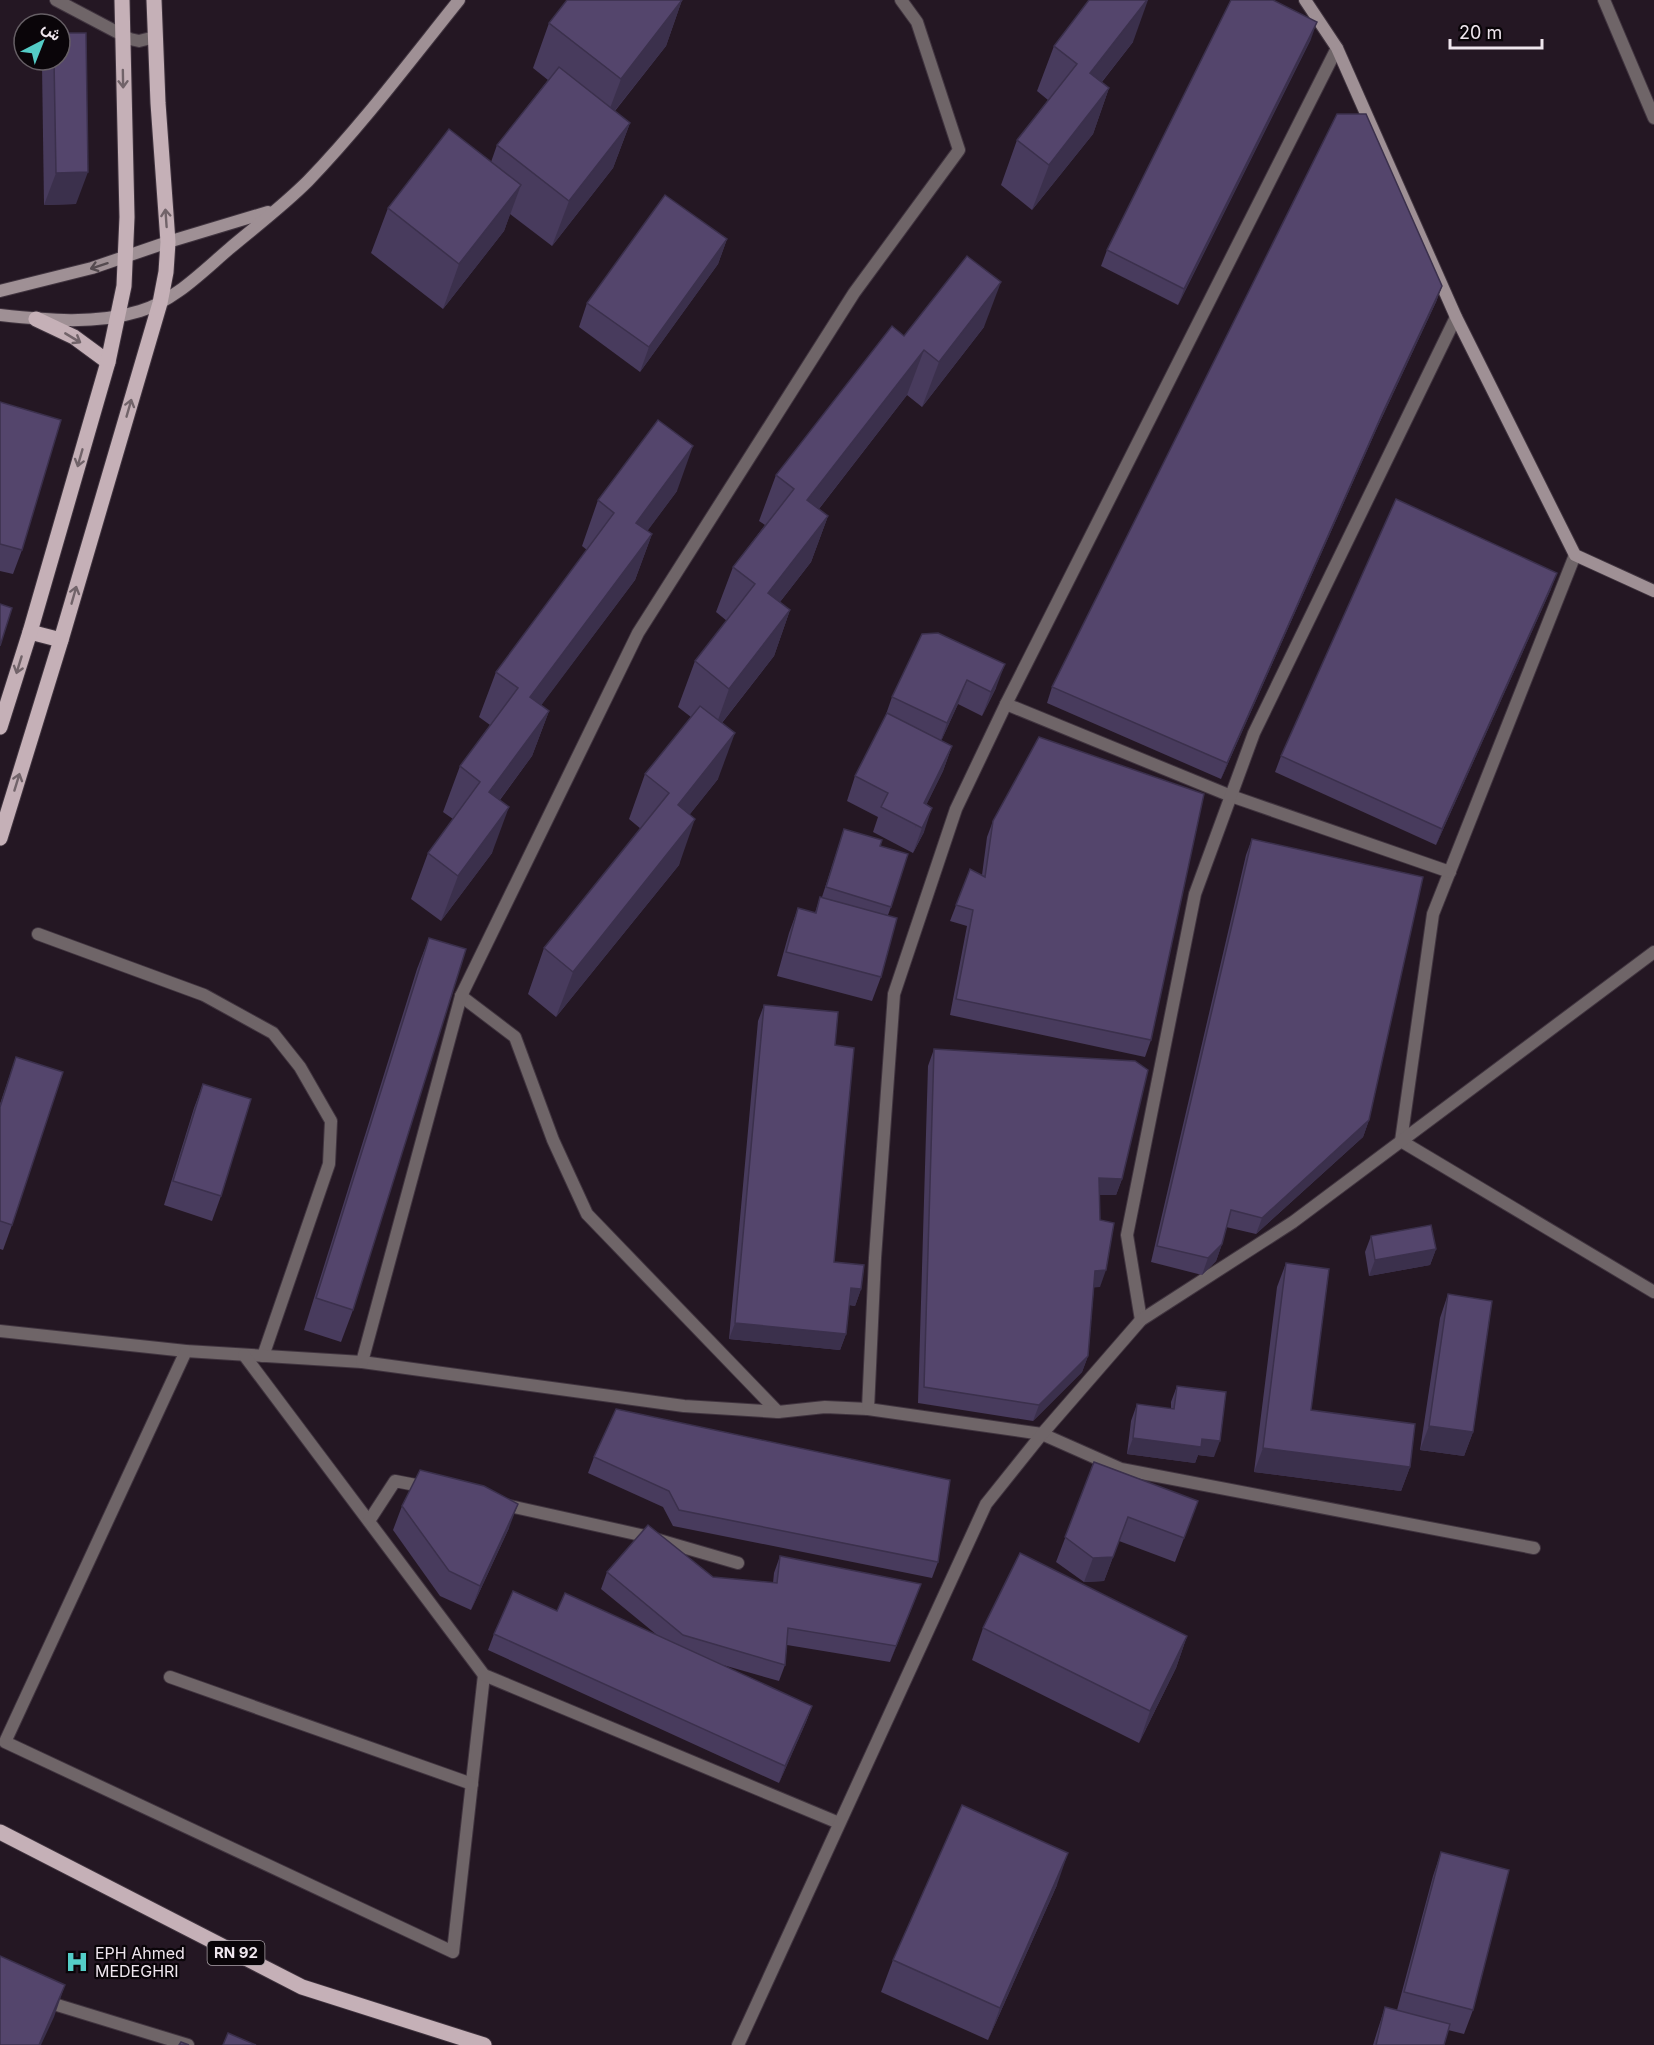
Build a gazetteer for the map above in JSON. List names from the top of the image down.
{
  "streets": {
    "main road": ["RN 92"]
  },
  "places": {
    "hospital": ["EPH Ahmed MEDEGHRI"]
  },
  "scale_bar": "20 m",
  "north": "top right"
}
